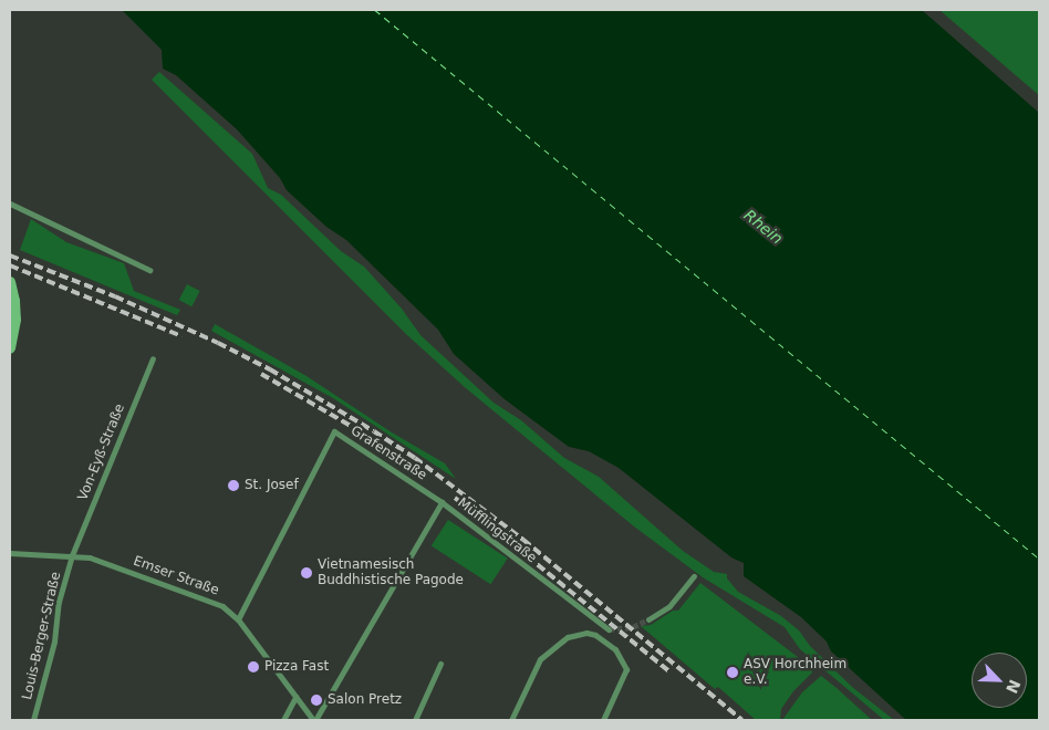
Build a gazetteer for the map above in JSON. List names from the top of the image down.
{
  "streets": {
    "street": [
      "Von-Eyß-Straße",
      "Grafenstraße",
      "Müfflingstraße",
      "Emser Straße",
      "Louis-Berger-Straße"
    ]
  },
  "crossings": [
    ["Von-Eyß-Straße", "Emser Straße"],
    ["Von-Eyß-Straße", "Louis-Berger-Straße"],
    ["Grafenstraße", "Müfflingstraße"],
    ["Grafenstraße", "Emser Straße"],
    ["Müfflingstraße", "Emser Straße"],
    ["Emser Straße", "Louis-Berger-Straße"]
  ],
  "water": ["Rhein"],
  "places": [
    "St. Josef",
    "Vietnamesisch Buddhistische Pagode",
    "Pizza Fast",
    "ASV Horchheim e.V.",
    "Salon Pretz"
  ],
  "north": "bottom right"
}
